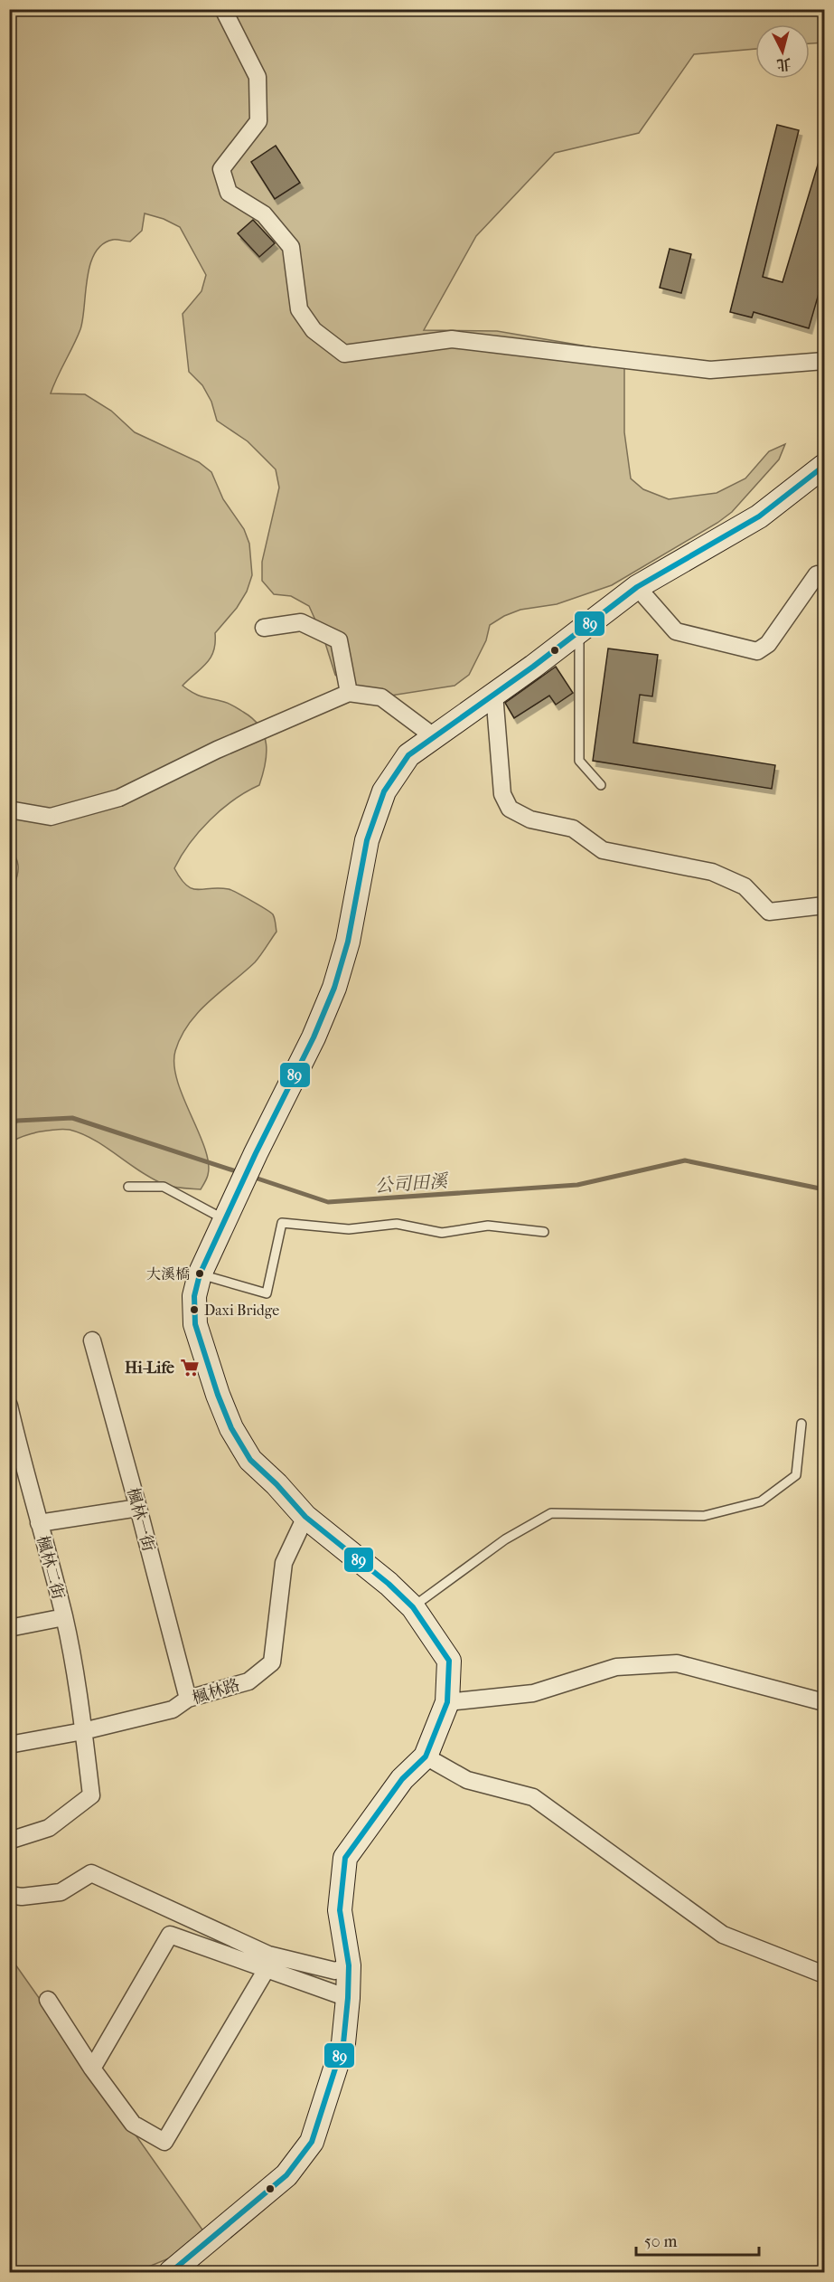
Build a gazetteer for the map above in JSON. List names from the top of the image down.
{
  "streets": {
    "street": ["楓林一街", "楓林二街", "楓林路"]
  },
  "crossings": [
    ["楓林一街", "楓林路"],
    ["楓林二街", "楓林路"]
  ],
  "water": ["公司田溪"],
  "places": {
    "other": ["大溪橋", "Daxi Bridge"],
    "supermarket": ["Hi-Life"]
  },
  "lines": ["transit line 89"],
  "scale_bar": "50 m",
  "north": "bottom"
}
